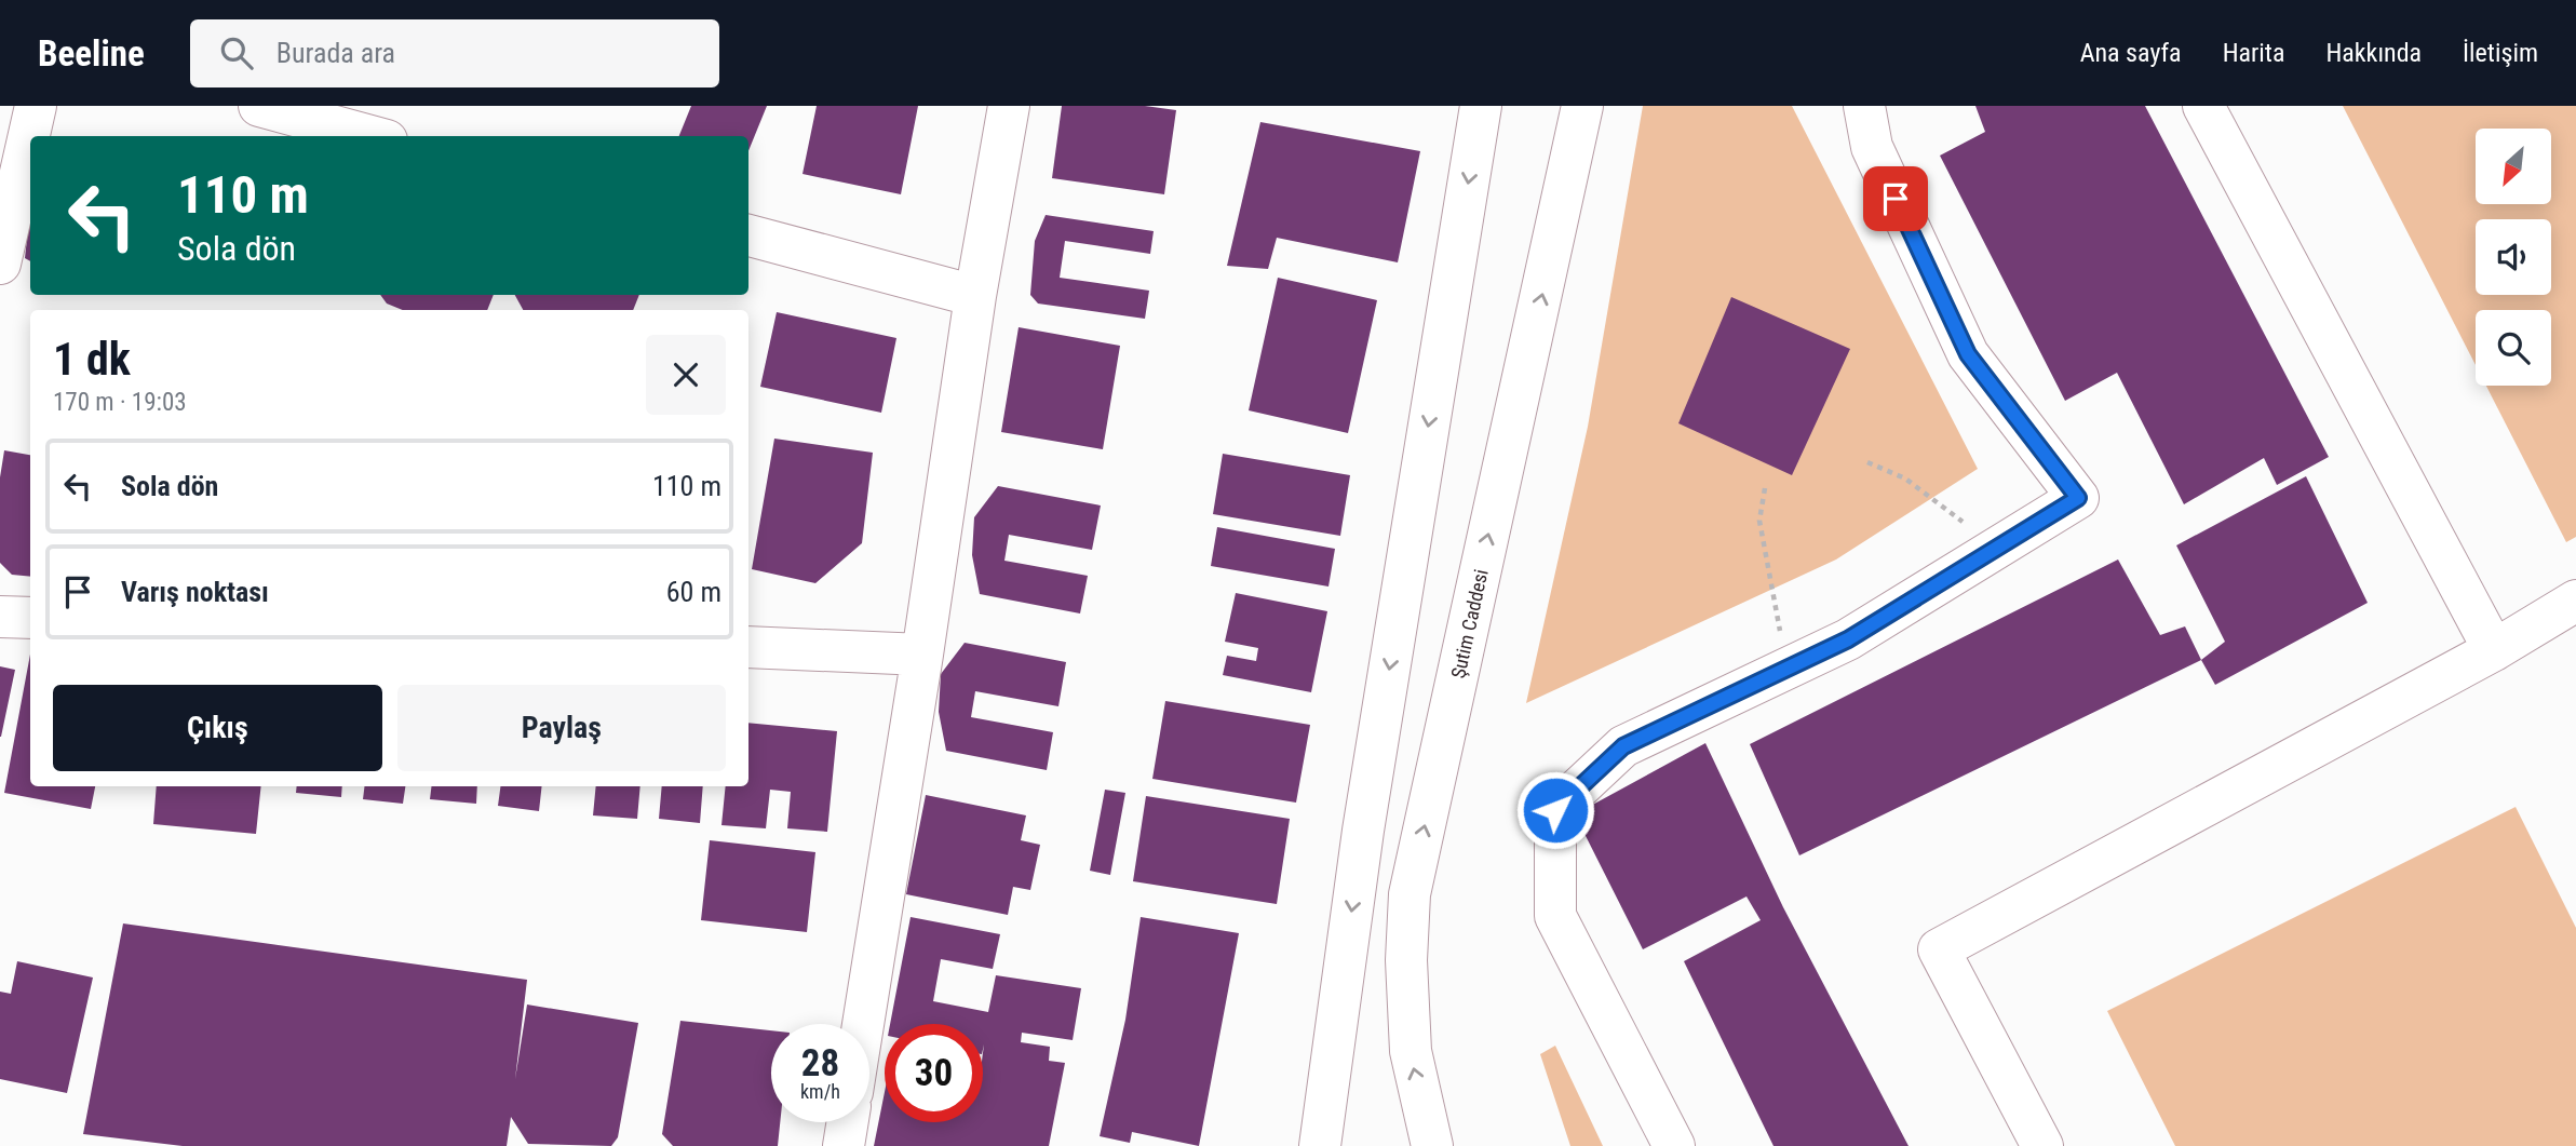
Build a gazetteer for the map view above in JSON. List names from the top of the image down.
{
  "streets": {
    "street": ["Şutim Caddesi"]
  },
  "north": "bottom left",
  "page": {
    "header": "Beeline",
    "search": "Burada ara",
    "nav": [
      "Ana sayfa",
      "Harita",
      "Hakkında",
      "İletişim"
    ],
    "turn": ["110 m", "Sola dön"],
    "heading": ["1 dk", "170 m · 19:03"],
    "list": [
      {
        "name": "Sola dön",
        "value": "110 m"
      },
      {
        "name": "Varış noktası",
        "value": "60 m"
      }
    ],
    "buttons": ["Çıkış", "Paylaş"],
    "speed": "28 km/h",
    "limit": "30"
  }
}
